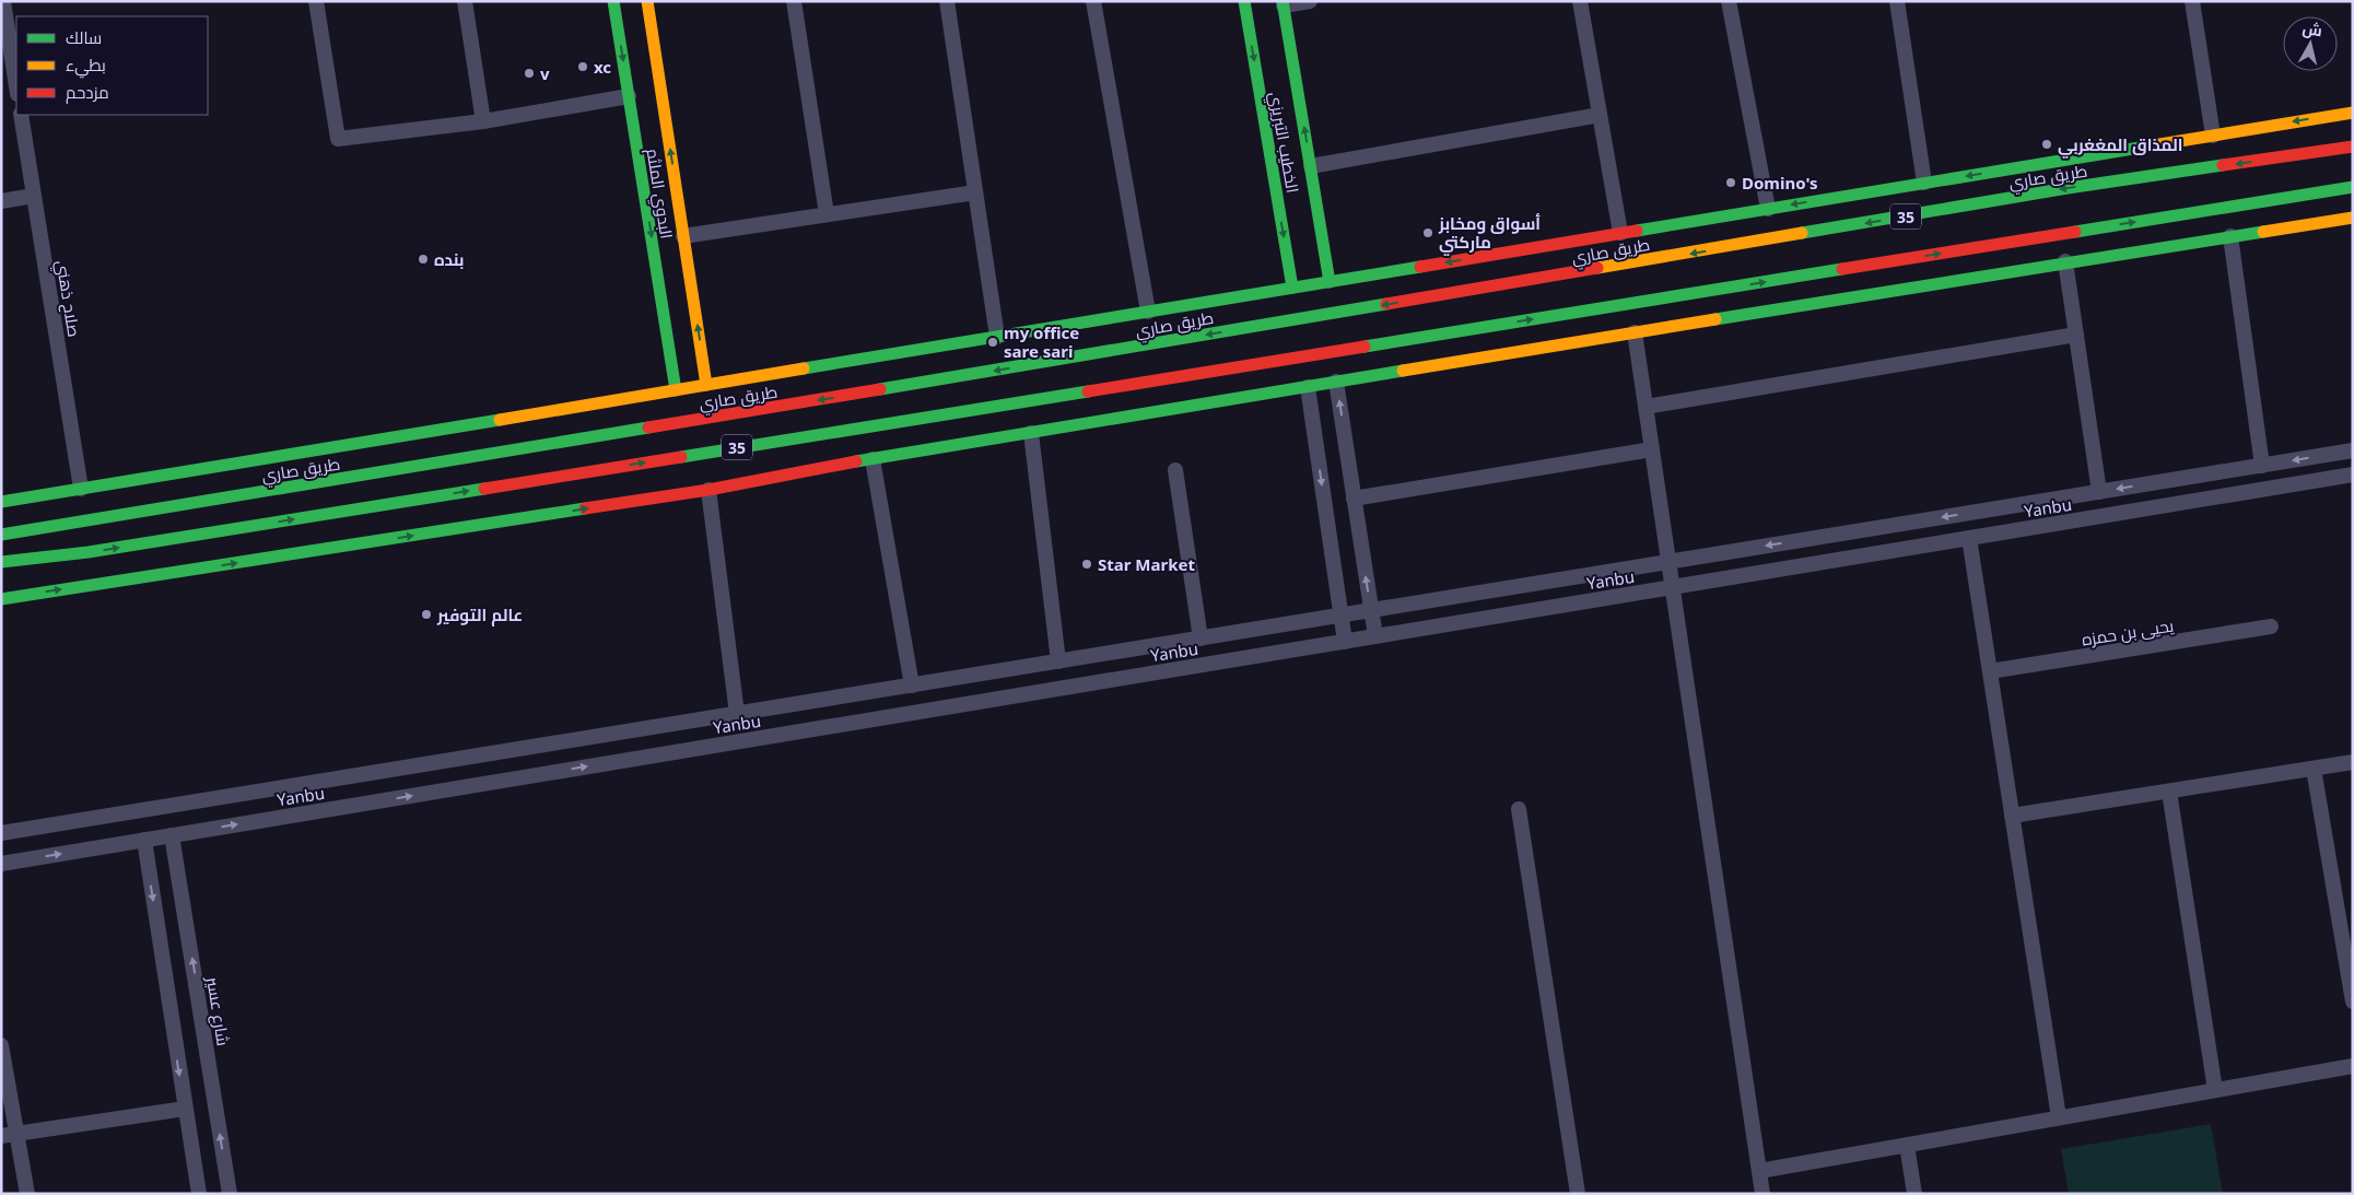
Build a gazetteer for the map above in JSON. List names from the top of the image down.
{
  "streets": {
    "main road": [
      "الخطيب التبريزي",
      "طريق صاري",
      "البدوي الملثم",
      "35"
    ],
    "street": [
      "صلاح ذهني",
      "Yanbu",
      "يحيى بن حمزه",
      "شارع عسير"
    ]
  },
  "crossings": [
    ["Yanbu", "شارع عسير"]
  ],
  "places": [
    "xc",
    "v",
    "المذاق المغغربي",
    "Domino's",
    "أسواق ومخابز ماركتي",
    "بنده",
    "my office sare sari",
    "Star Market",
    "عالم التوفير"
  ],
  "legend": ["سالك", "بطيء", "مزدحم"],
  "north": "top"
}
